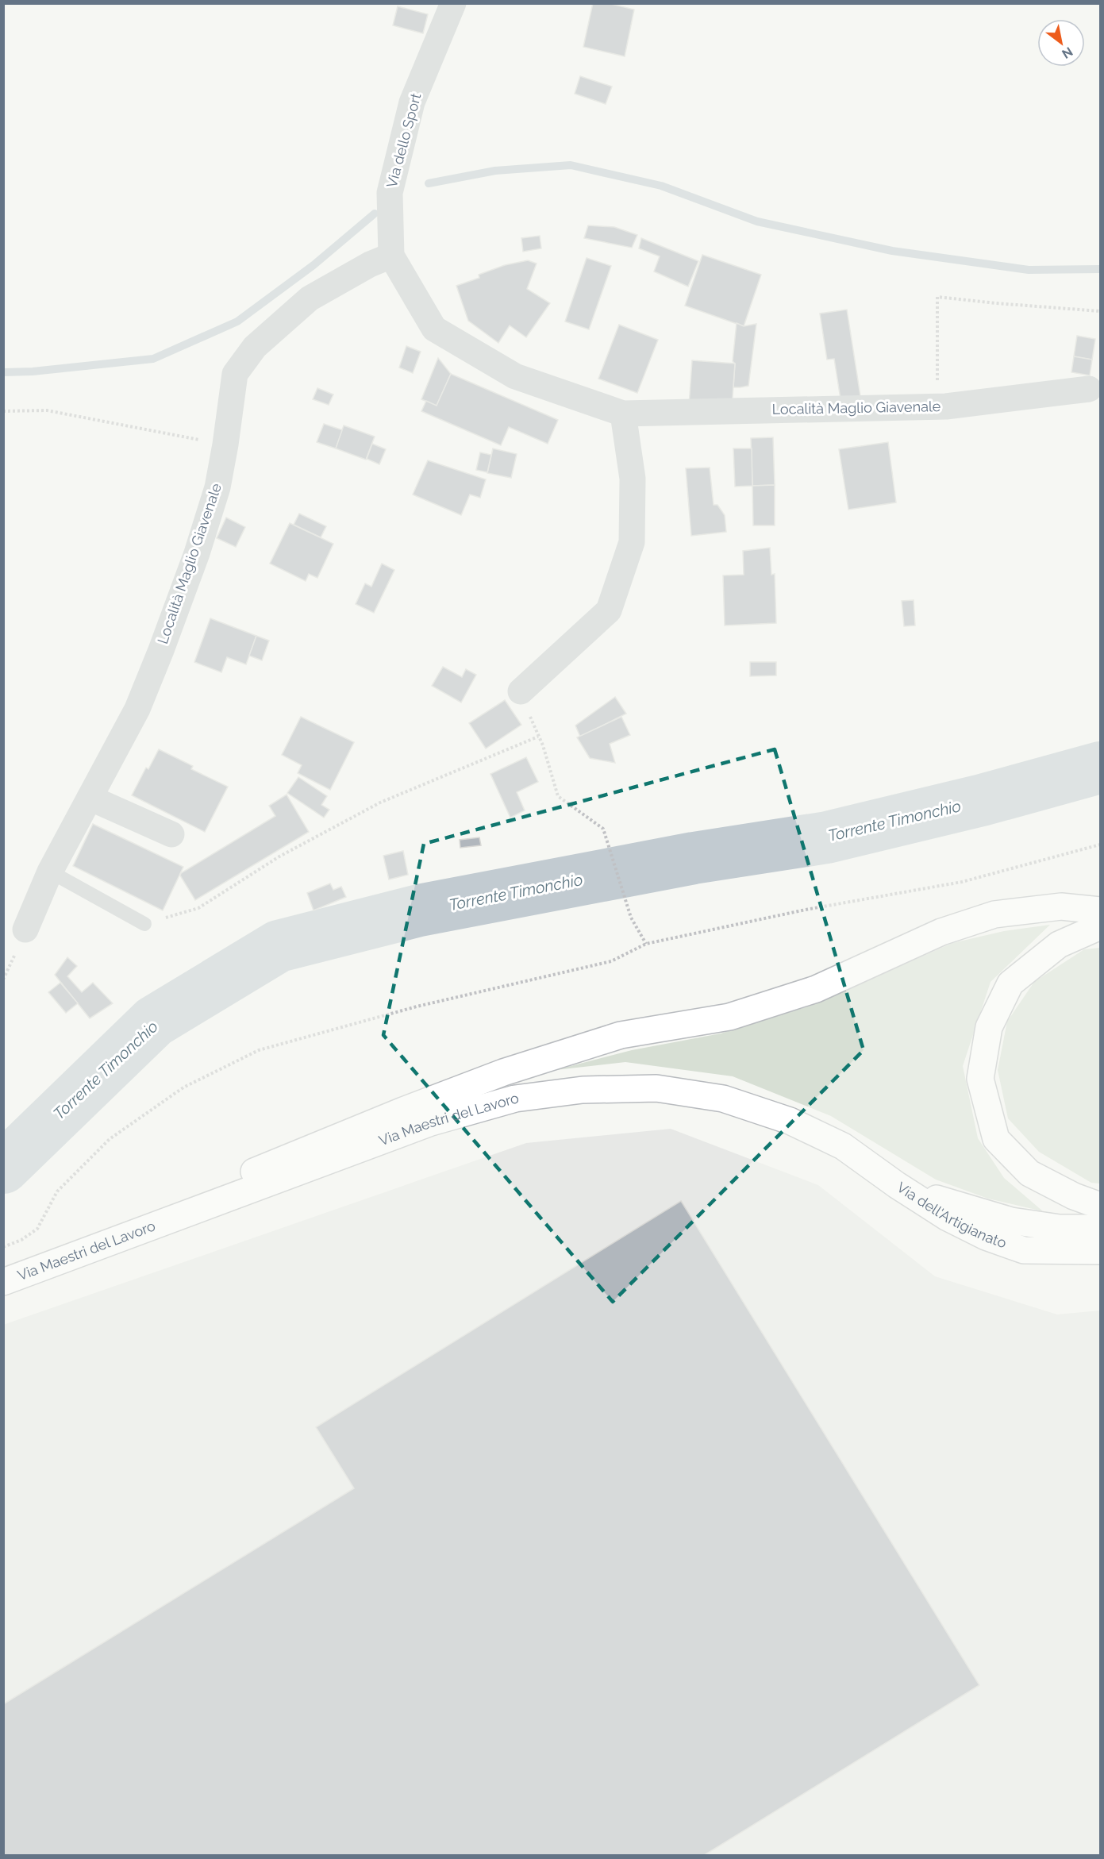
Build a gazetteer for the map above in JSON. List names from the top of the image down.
{
  "streets": {
    "highway": ["Via Maestri del Lavoro", "Via dell'Artigianato"],
    "street": ["Via dello Sport", "Località Maglio Giavenale"]
  },
  "crossings": [
    ["Via dello Sport", "Località Maglio Giavenale"],
    ["Via Maestri del Lavoro", "Via dell'Artigianato"]
  ],
  "water": ["Torrente Timonchio"],
  "north": "bottom right"
}
